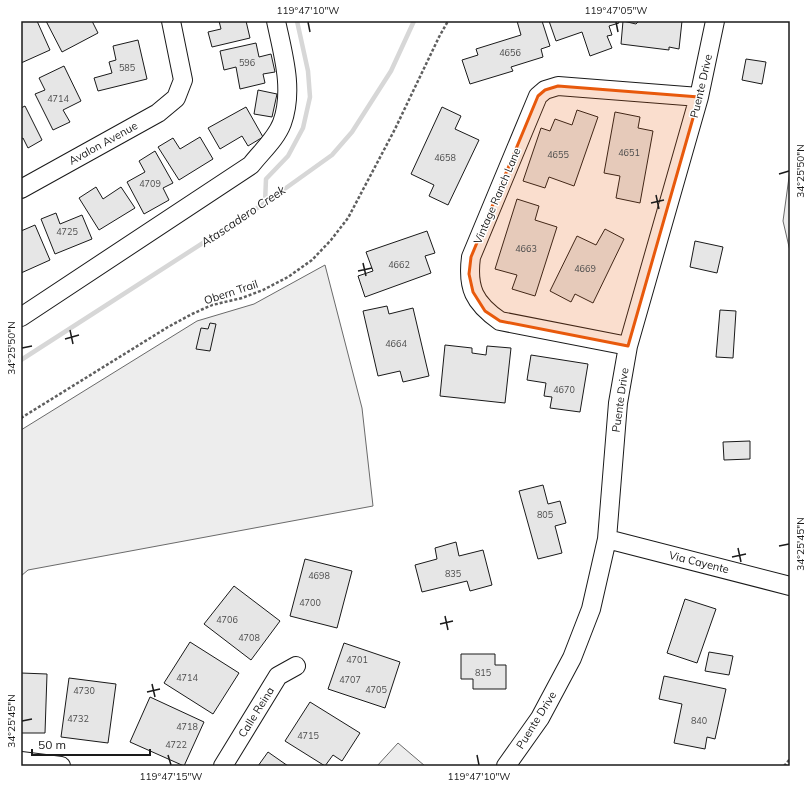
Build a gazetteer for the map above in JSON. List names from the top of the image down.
{
  "streets": {
    "street": [
      "Puente Drive",
      "Avalon Avenue",
      "Vintage Ranch Lane",
      "Via Cayente",
      "Calle Reina"
    ],
    "path": ["Obern Trail"]
  },
  "crossings": [
    ["Puente Drive", "Vintage Ranch Lane"],
    ["Puente Drive", "Via Cayente"]
  ],
  "water": ["Atascadero Creek"],
  "house_numbers": [
    "4656",
    "596",
    "585",
    "4714",
    "4651",
    "4655",
    "4658",
    "4709",
    "4725",
    "4663",
    "4662",
    "4669",
    "4664",
    "4670",
    "805",
    "835",
    "4698",
    "4700",
    "4706",
    "4708",
    "4701",
    "815",
    "4714",
    "4707",
    "4705",
    "4730",
    "4732",
    "840",
    "4718",
    "4715",
    "4722"
  ],
  "scale_bar": "50 m",
  "coordinates": [
    "119°47'10\"W",
    "119°47'05\"W",
    "34°25'50\"N",
    "34°25'45\"N",
    "119°47'15\"W"
  ]
}
